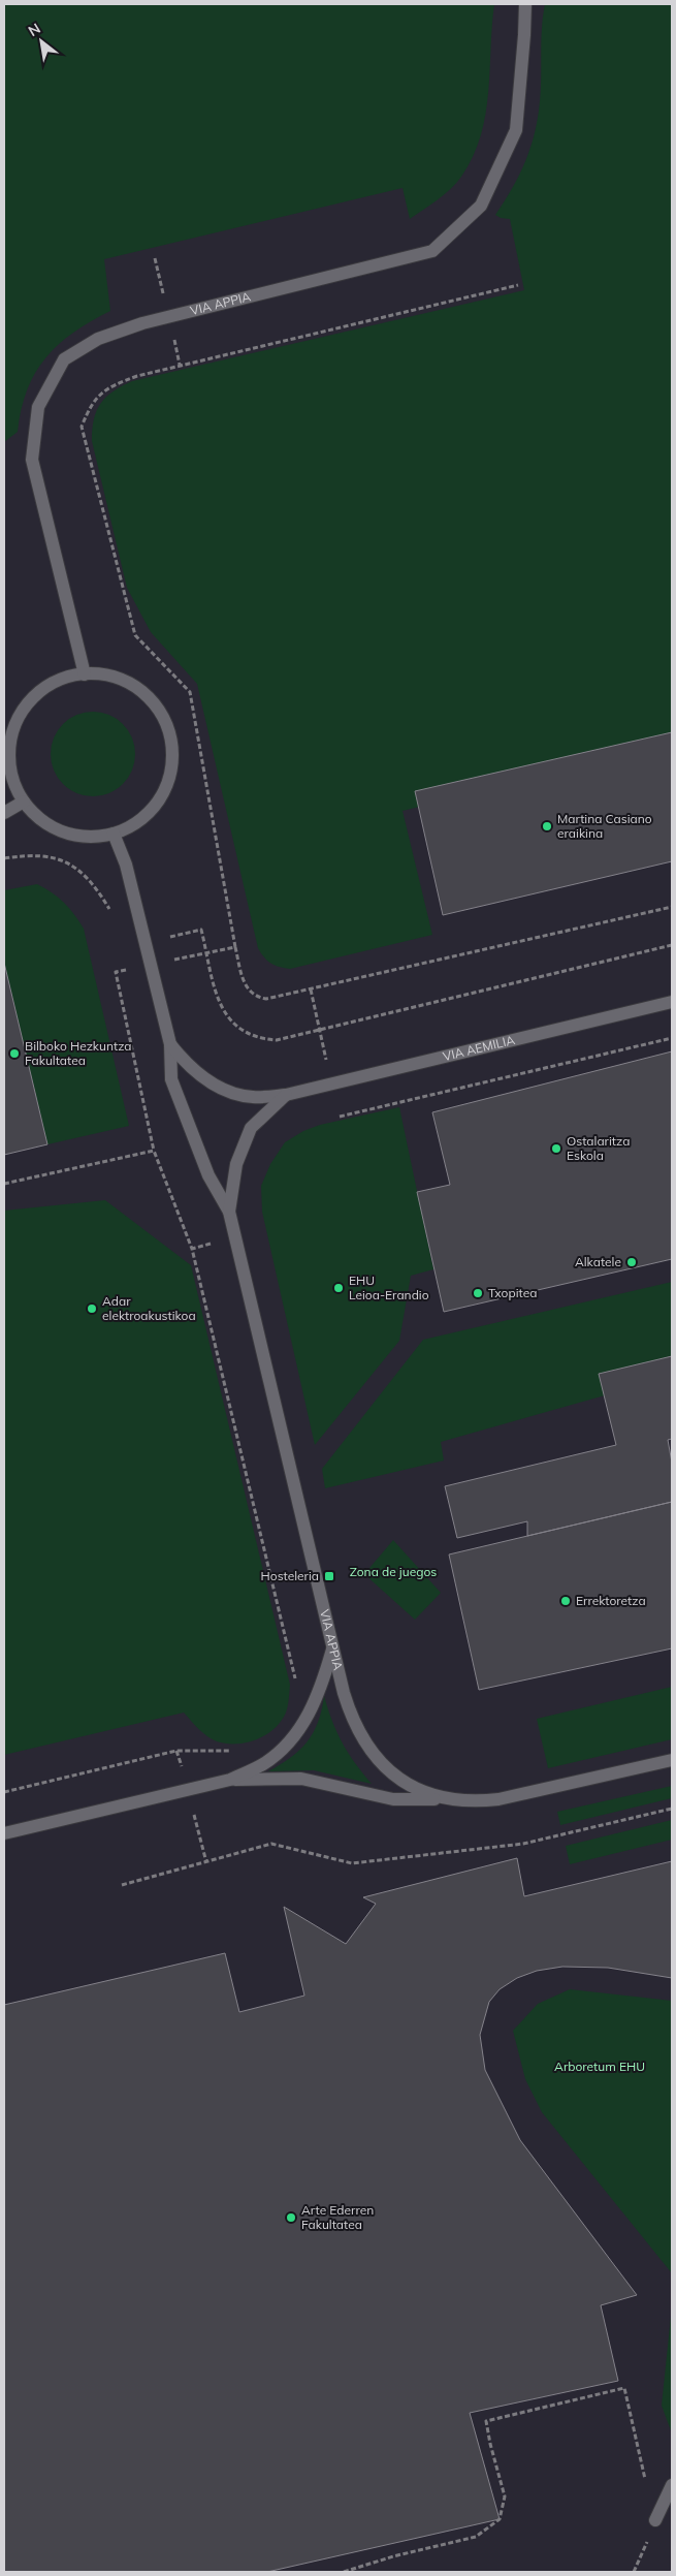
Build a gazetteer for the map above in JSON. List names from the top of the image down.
{
  "streets": {
    "street": ["VIA APPIA", "VIA AEMILIA"]
  },
  "crossings": [
    ["VIA APPIA", "VIA AEMILIA"]
  ],
  "parks": ["Zona de juegos", "Arboretum EHU"],
  "places": {
    "other": [
      "Martina Casiano eraikina",
      "Bilboko Hezkuntza Fakultatea",
      "Ostalaritza Eskola",
      "Alkatele",
      "EHU Leioa-Erandio",
      "Txopitea",
      "Adar elektroakustikoa",
      "Errektoretza",
      "Arte Ederren Fakultatea"
    ],
    "transit": ["Hosteleria"]
  },
  "north": "top left"
}
